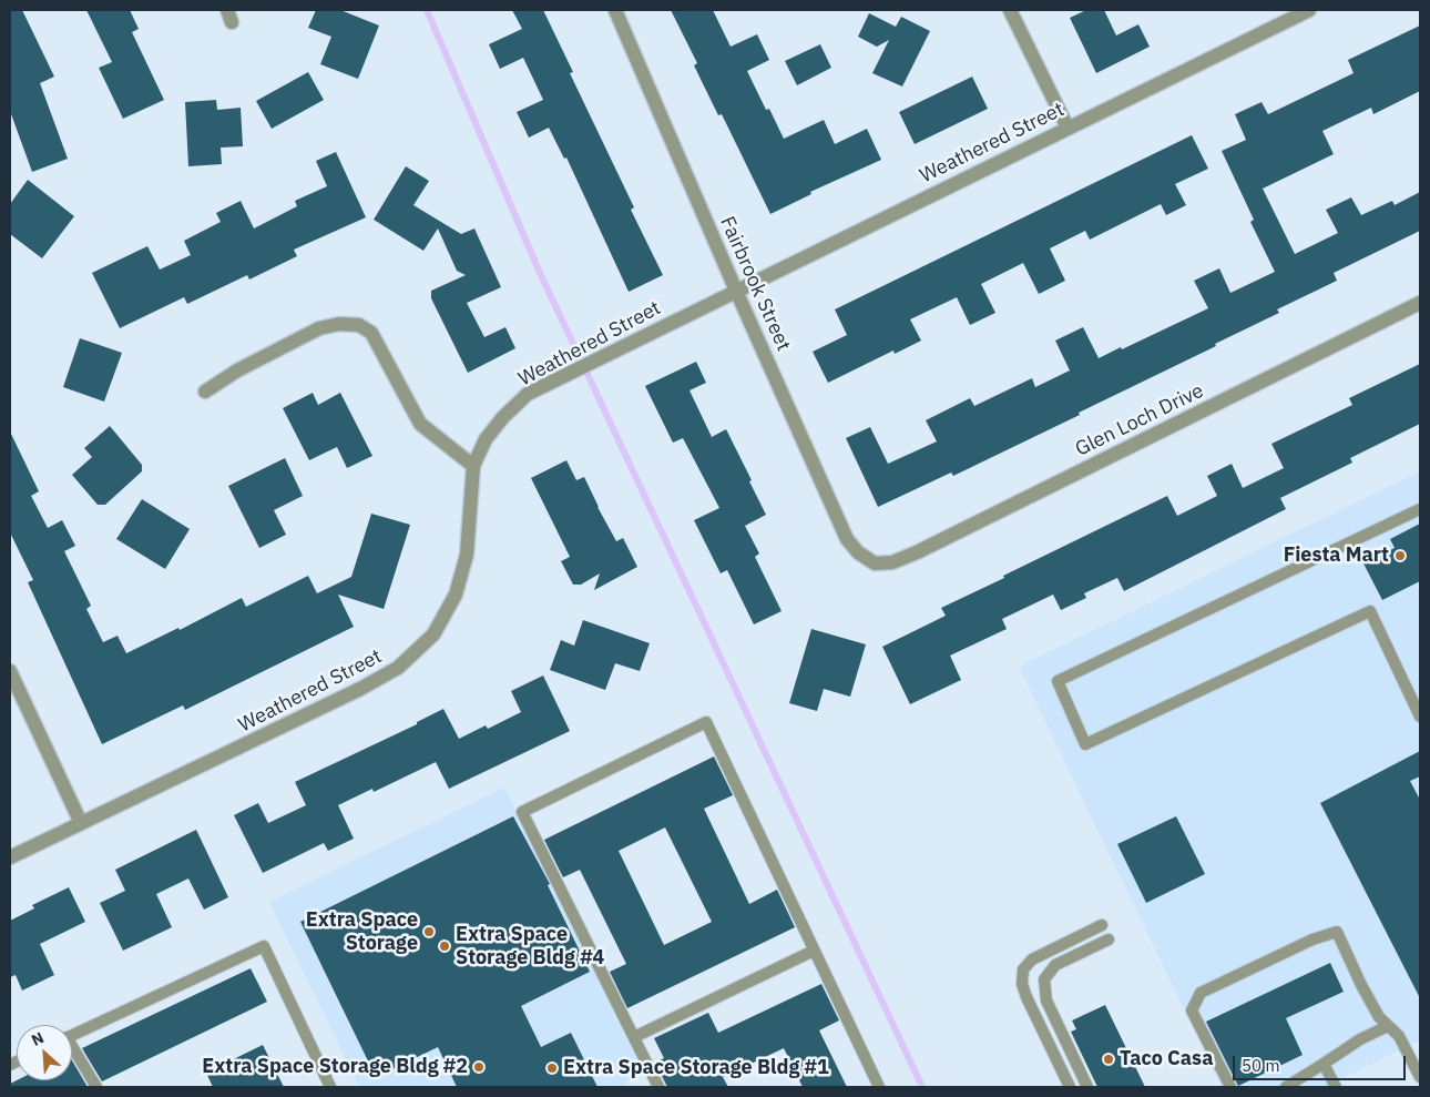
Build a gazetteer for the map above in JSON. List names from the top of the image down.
{
  "streets": {
    "street": ["Weathered Street", "Fairbrook Street", "Glen Loch Drive"]
  },
  "crossings": [
    ["Weathered Street", "Fairbrook Street"],
    ["Fairbrook Street", "Glen Loch Drive"]
  ],
  "places": [
    "Fiesta Mart",
    "Extra Space Storage",
    "Extra Space Storage Bldg #4",
    "Taco Casa",
    "Extra Space Storage Bldg #2",
    "Extra Space Storage Bldg #1"
  ],
  "scale_bar": "50 m",
  "north": "top left"
}
